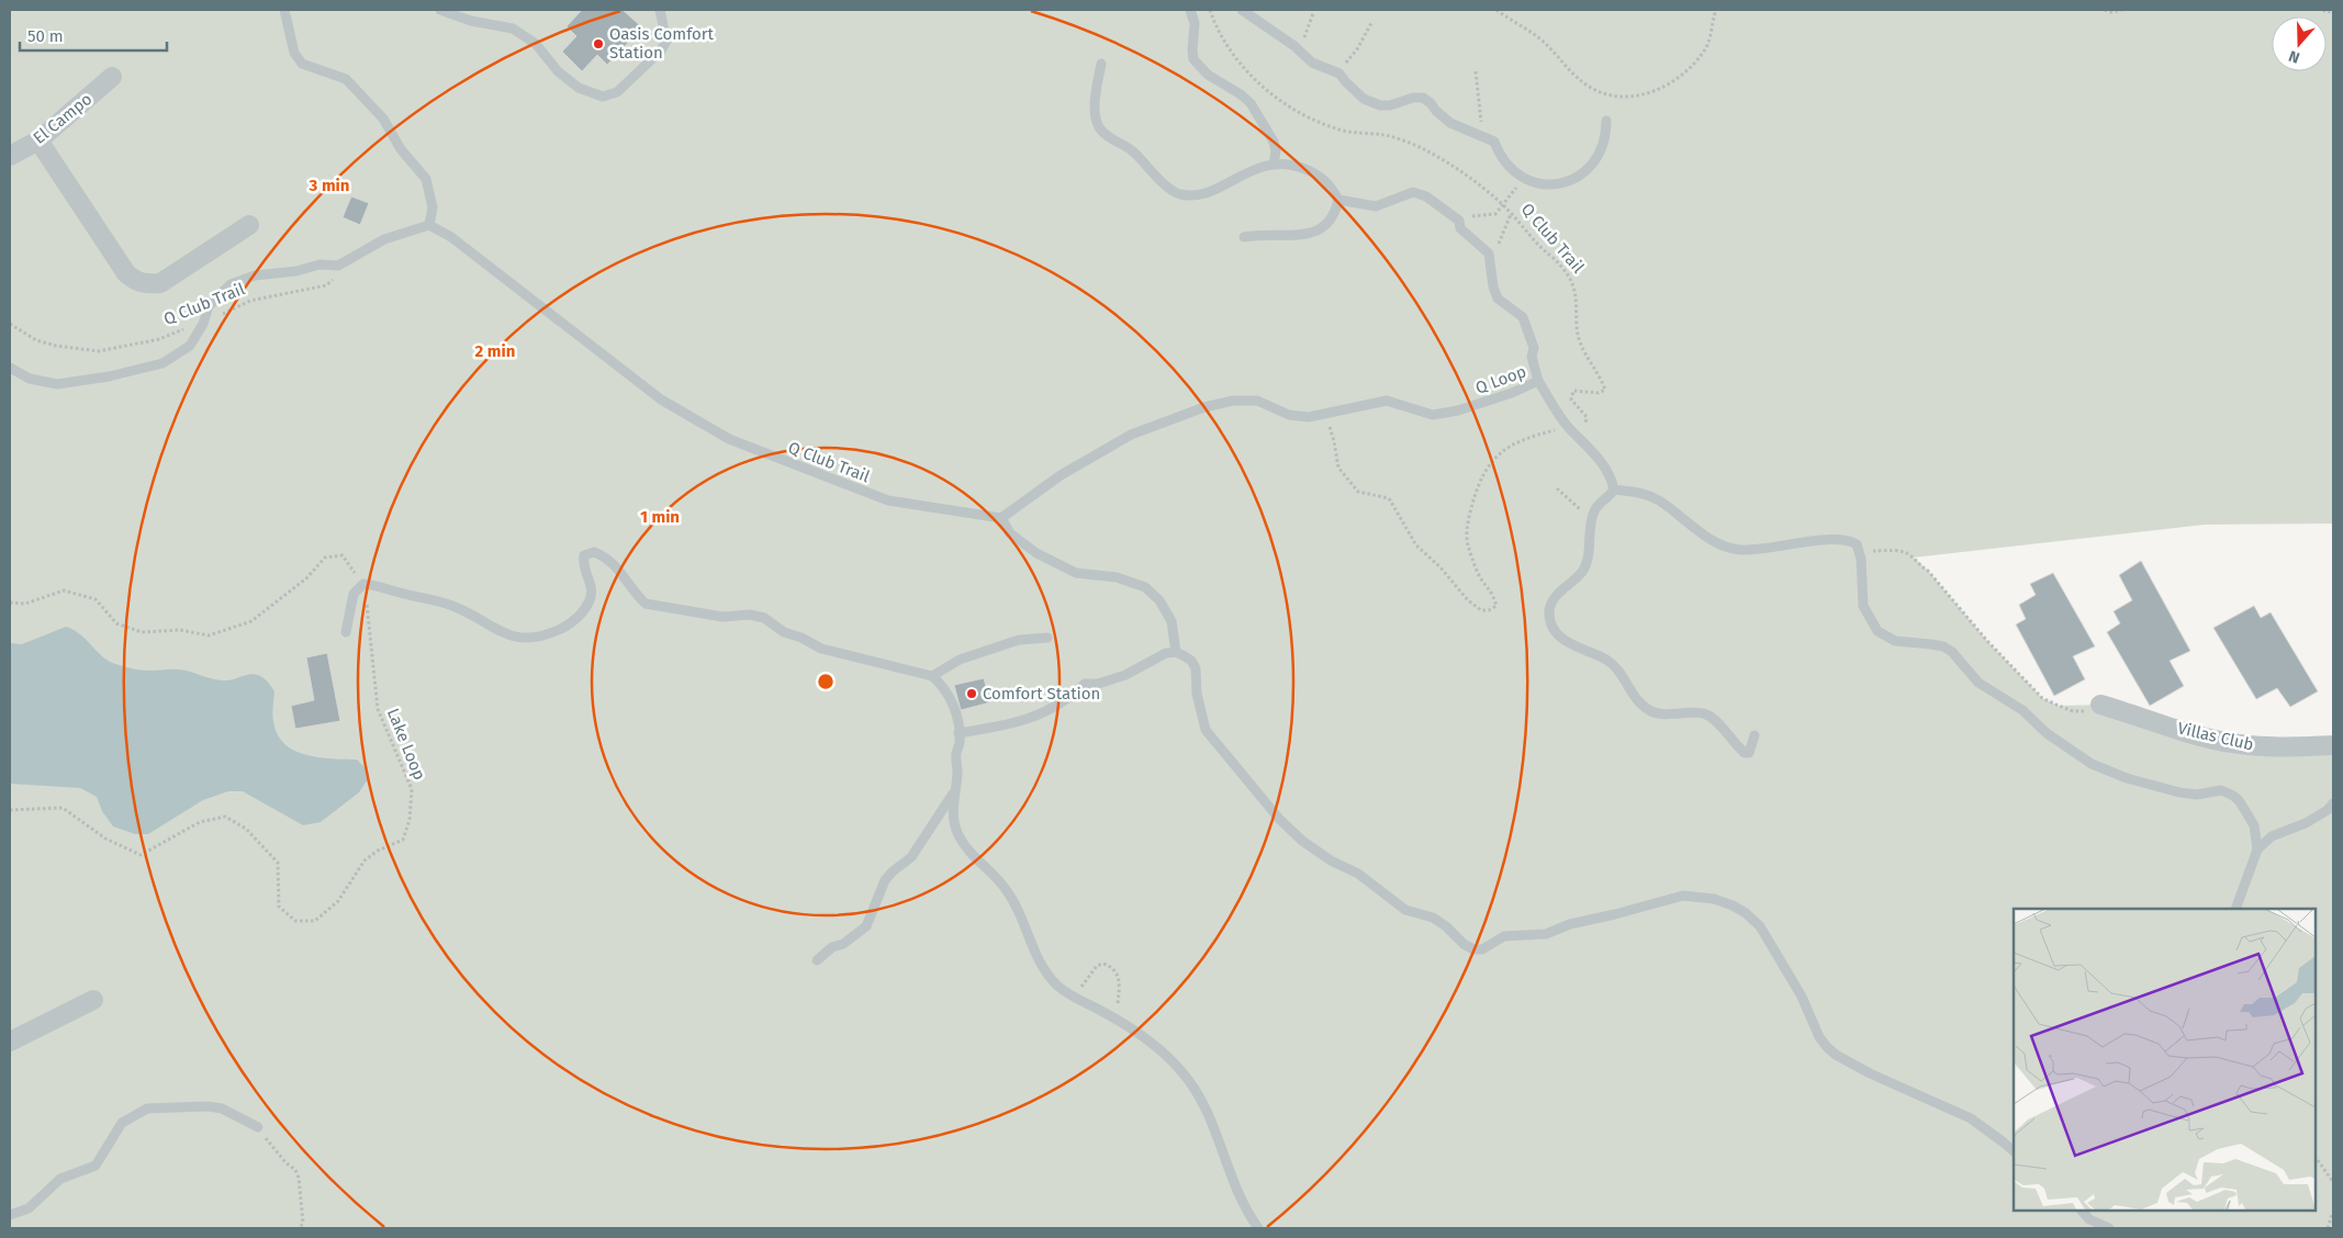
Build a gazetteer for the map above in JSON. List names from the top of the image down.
{
  "streets": {
    "street": ["El Campo", "Villas Club"],
    "lane": ["Q Club Trail", "Q Loop"],
    "path": ["Lake Loop"]
  },
  "crossings": [
    ["Q Club Trail", "Q Loop"]
  ],
  "places": ["Oasis Comfort Station", "Comfort Station"],
  "scale_bar": "50 m",
  "north": "bottom",
  "rings": ["3 min", "2 min", "1 min"]
}
